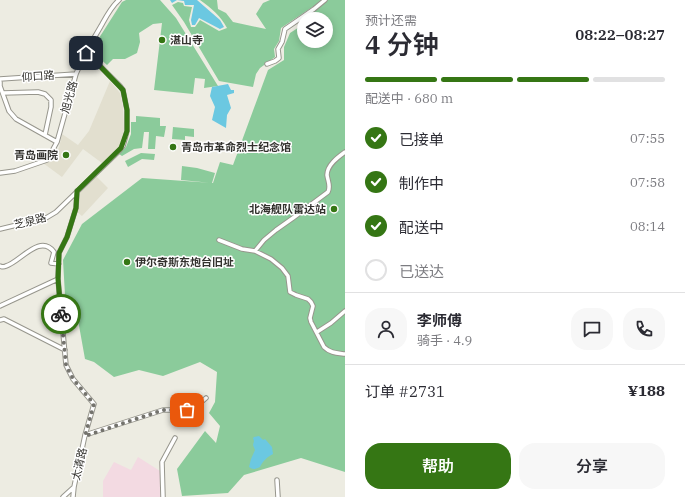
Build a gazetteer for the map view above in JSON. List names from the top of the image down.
{
  "streets": {
    "street": [
      "仰口路",
      "旭光路",
      "芝泉路",
      "太清路"
    ]
  },
  "crossings": [
    ["仰口路", "旭光路"],
    ["旭光路", "芝泉路"],
    ["芝泉路", "太清路"]
  ],
  "places": [
    "湛山寺",
    "青岛市革命烈士纪念馆",
    "青岛画院",
    "北海舰队雷达站",
    "伊尔奇斯东炮台旧址"
  ],
  "page": {
    "heading": ["4 分钟", "预计还需", "08:22–08:27"],
    "panel": [
      "李师傅",
      "骑手 · 4.9",
      "订单 #2731",
      "¥188"
    ],
    "bar": "配送中 · 680 m",
    "list": [
      ["已接单", "07:55"],
      ["制作中", "07:58"],
      ["配送中", "08:14"],
      "已送达"
    ],
    "buttons": ["帮助", "分享"]
  }
}
